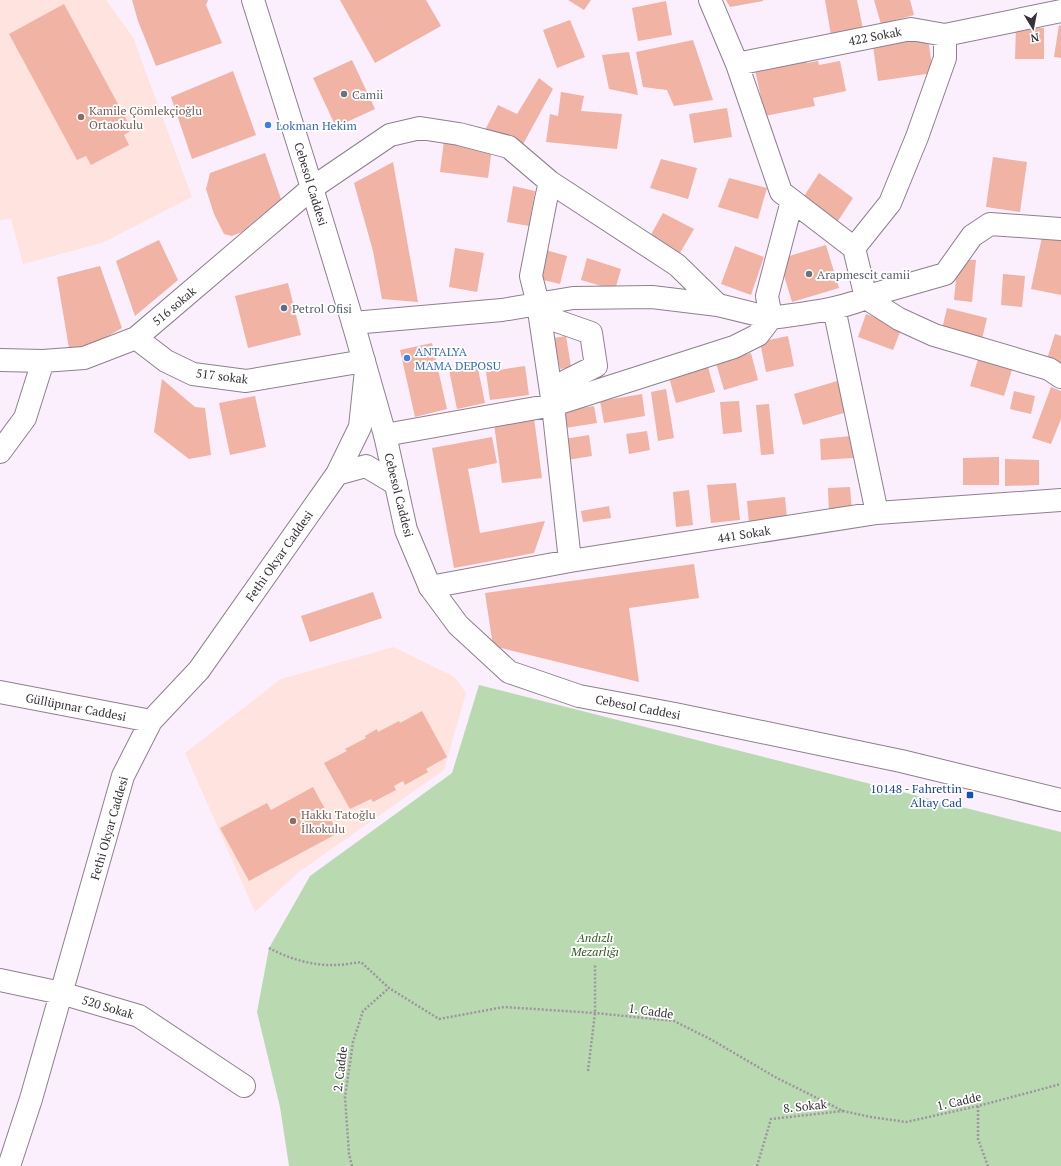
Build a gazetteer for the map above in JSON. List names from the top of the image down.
{
  "streets": {
    "street": [
      "422 Sokak",
      "Cebesol Caddesi",
      "516 sokak",
      "517 sokak",
      "441 Sokak",
      "Fethi Okyar Caddesi",
      "Güllüpınar Caddesi",
      "520 Sokak"
    ],
    "path": ["1. Cadde", "2. Cadde", "8. Sokak"]
  },
  "crossings": [
    ["Cebesol Caddesi", "516 sokak"],
    ["Cebesol Caddesi", "517 sokak"],
    ["Cebesol Caddesi", "441 Sokak"],
    ["Cebesol Caddesi", "Fethi Okyar Caddesi"],
    ["516 sokak", "517 sokak"],
    ["517 sokak", "Fethi Okyar Caddesi"],
    ["Fethi Okyar Caddesi", "Güllüpınar Caddesi"],
    ["Fethi Okyar Caddesi", "520 Sokak"],
    ["1. Cadde", "2. Cadde"],
    ["1. Cadde", "8. Sokak"]
  ],
  "parks": ["Andızlı Mezarlığı"],
  "places": {
    "other": [
      "Camii",
      "Kamile Çömlekçioğlu Ortaokulu",
      "Lokman Hekim",
      "Arapmescit camii",
      "Petrol Ofisi",
      "ANTALYA MAMA DEPOSU",
      "Hakkı Tatoğlu İlkokulu"
    ],
    "transit": ["10148 - Fahrettin Altay Cad"]
  },
  "north": "bottom"
}
